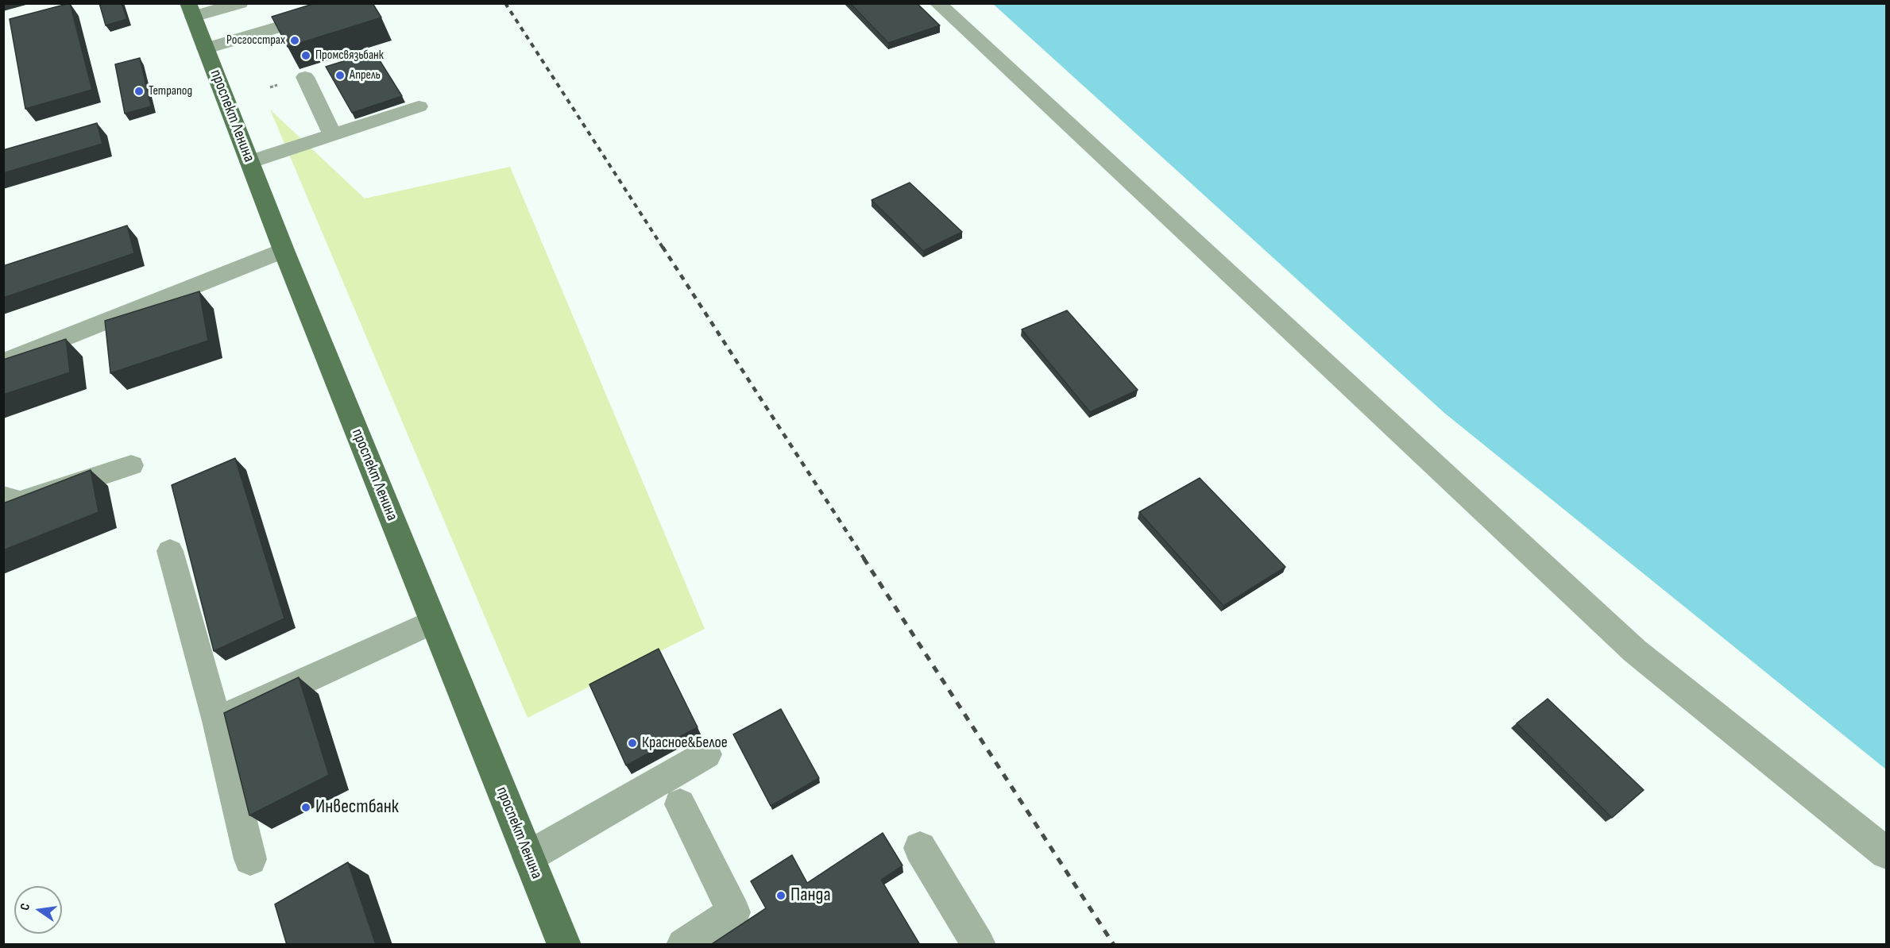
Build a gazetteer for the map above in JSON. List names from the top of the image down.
{
  "streets": {
    "main road": ["проспект Ленина"]
  },
  "places": [
    "Росгосстрах",
    "Промсвязьбанк",
    "Апрель",
    "Тетрапод",
    "Красное&Белое",
    "Инвестбанк",
    "Панда"
  ],
  "north": "left"
}
